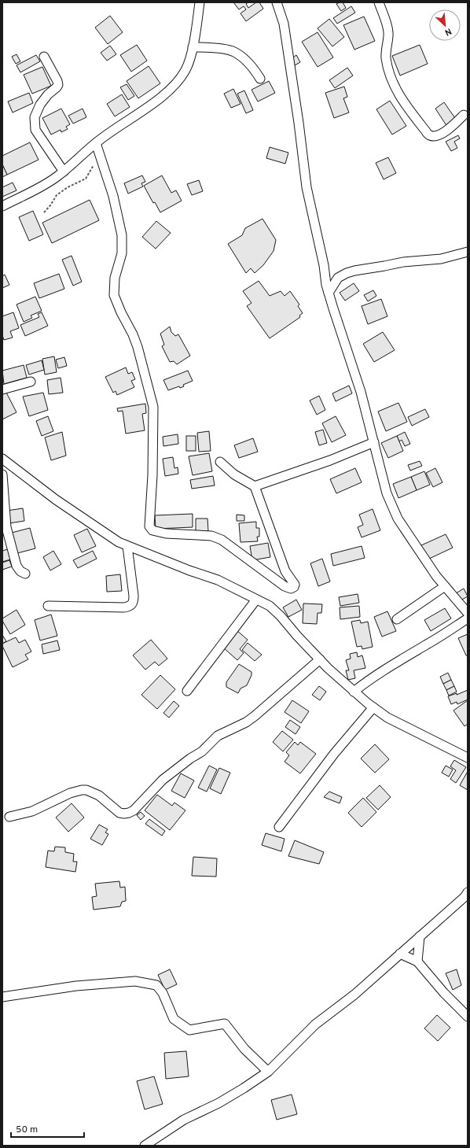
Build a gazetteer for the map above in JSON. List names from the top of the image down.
{
  "scale_bar": "50 m",
  "north": "bottom right"
}
